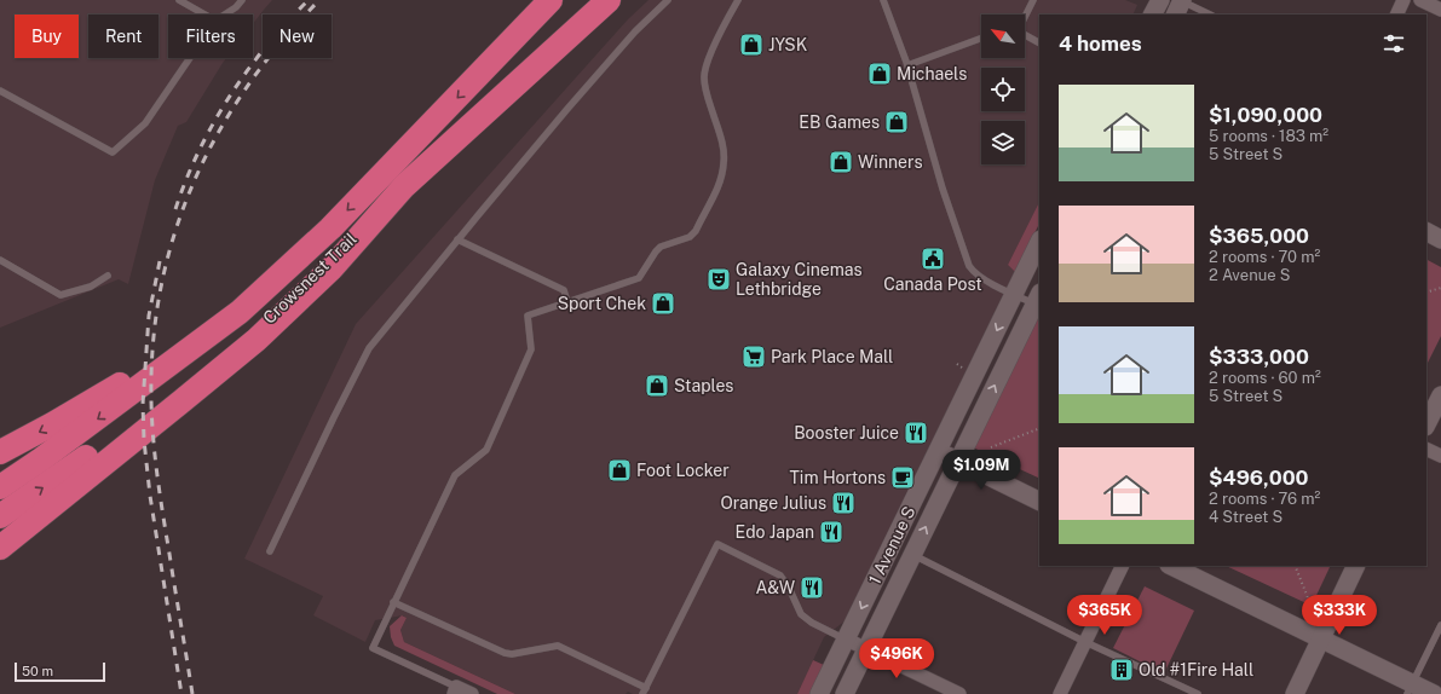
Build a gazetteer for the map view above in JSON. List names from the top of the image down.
{
  "streets": {
    "highway": ["Crowsnest Trail"],
    "street": ["1 Avenue S"]
  },
  "places": {
    "shop": [
      "JYSK",
      "Michaels",
      "EB Games",
      "Winners",
      "Sport Chek",
      "Staples",
      "Foot Locker"
    ],
    "public building": ["Canada Post"],
    "theatre": ["Galaxy Cinemas Lethbridge"],
    "supermarket": ["Park Place Mall"],
    "restaurant": [
      "Booster Juice",
      "Orange Julius",
      "Edo Japan",
      "A&W"
    ],
    "cafe": ["Tim Hortons"],
    "building": ["Old #1Fire Hall"]
  },
  "scale_bar": "50 m",
  "north": "top left",
  "page": {
    "chip": [
      "Buy",
      "Rent",
      "Filters",
      "New"
    ],
    "heading": "4 homes",
    "list": [
      {
        "name": "$1,090,000",
        "note": "5 rooms · 183 m² · 5 Street S"
      },
      {
        "name": "$365,000",
        "note": "2 rooms · 70 m² · 2 Avenue S"
      },
      {
        "name": "$333,000",
        "note": "2 rooms · 60 m² · 5 Street S"
      },
      {
        "name": "$496,000",
        "note": "2 rooms · 76 m² · 4 Street S"
      }
    ],
    "price": [
      "$1.09M",
      "$365K",
      "$333K",
      "$496K"
    ],
    "scale": "50 m"
  }
}
